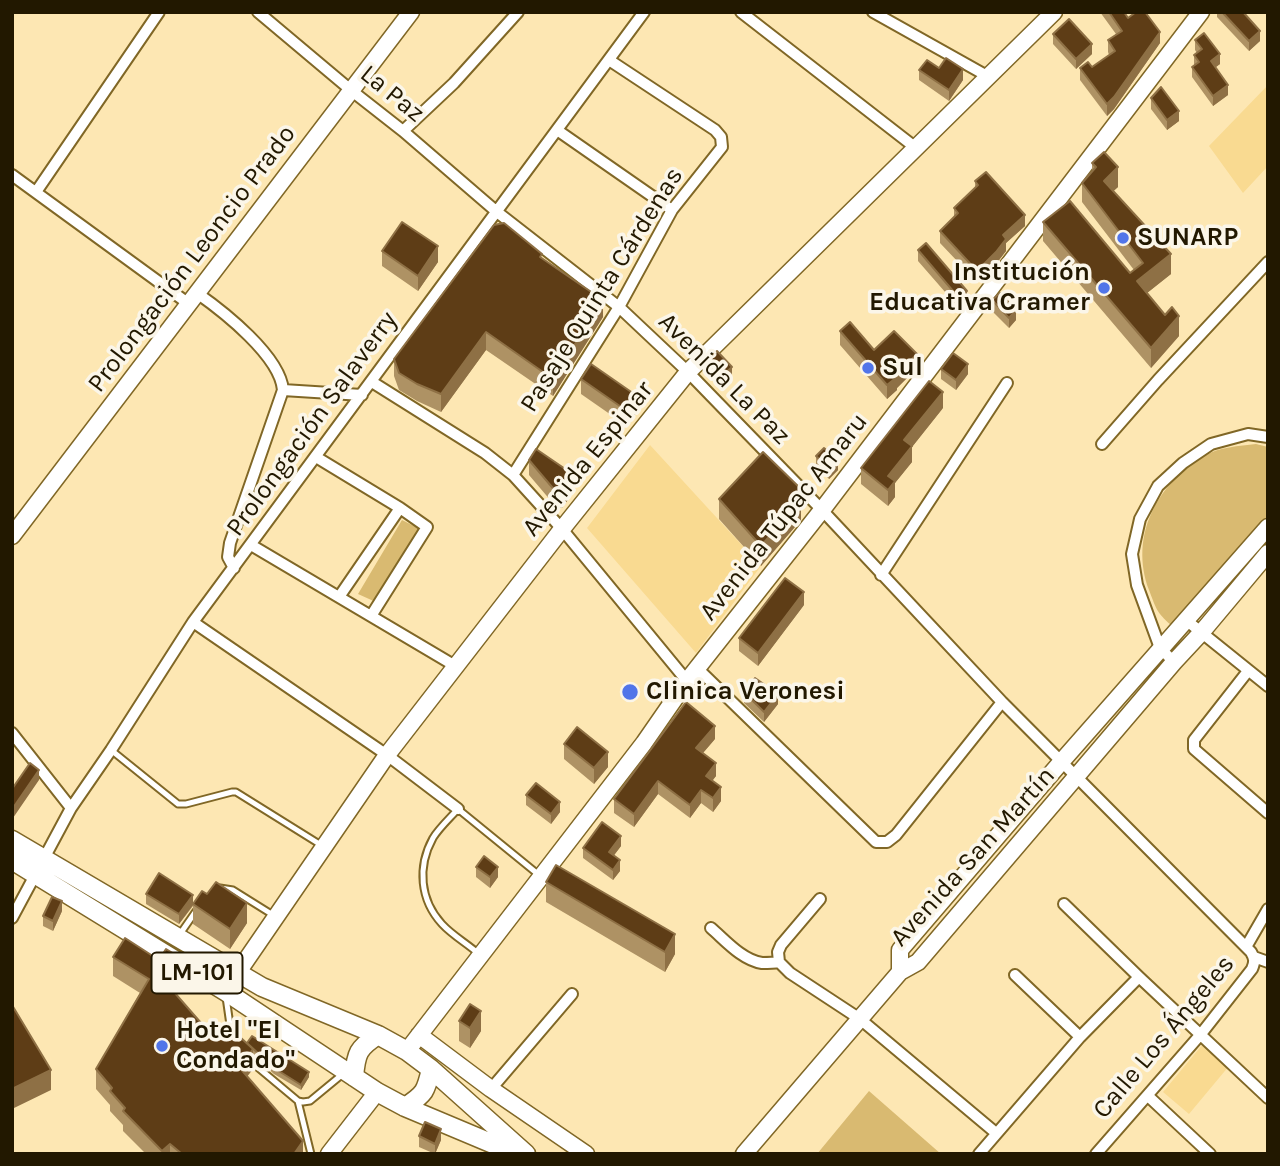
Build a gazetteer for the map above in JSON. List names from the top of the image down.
{
  "streets": {
    "main road": ["LM-101"],
    "street": [
      "La Paz",
      "Prolongación Leoncio Prado",
      "Pasaje Quinta Cárdenas",
      "Avenida La Paz",
      "Prolongación Salaverry",
      "Avenida Espinar",
      "Avenida Túpac Amaru",
      "Avenida San Martín",
      "Calle Los Ángeles"
    ]
  },
  "crossings": [
    ["La Paz", "Prolongación Leoncio Prado"],
    ["La Paz", "Avenida La Paz"],
    ["La Paz", "Prolongación Salaverry"],
    ["Pasaje Quinta Cárdenas", "Avenida La Paz"],
    ["Pasaje Quinta Cárdenas", "Prolongación Salaverry"],
    ["Avenida La Paz", "Prolongación Salaverry"],
    ["Avenida La Paz", "Avenida Espinar"],
    ["Avenida La Paz", "Avenida Túpac Amaru"],
    ["Avenida La Paz", "Avenida San Martín"],
    ["Avenida La Paz", "Calle Los Ángeles"],
    ["Prolongación Salaverry", "LM-101"],
    ["Avenida Espinar", "LM-101"],
    ["Avenida Túpac Amaru", "LM-101"],
    ["Avenida San Martín", "Calle Los Ángeles"]
  ],
  "places": [
    "SUNARP",
    "Institución Educativa Cramer",
    "Sul",
    "Clinica Veronesi",
    "Hotel \"El Condado\""
  ]
}
